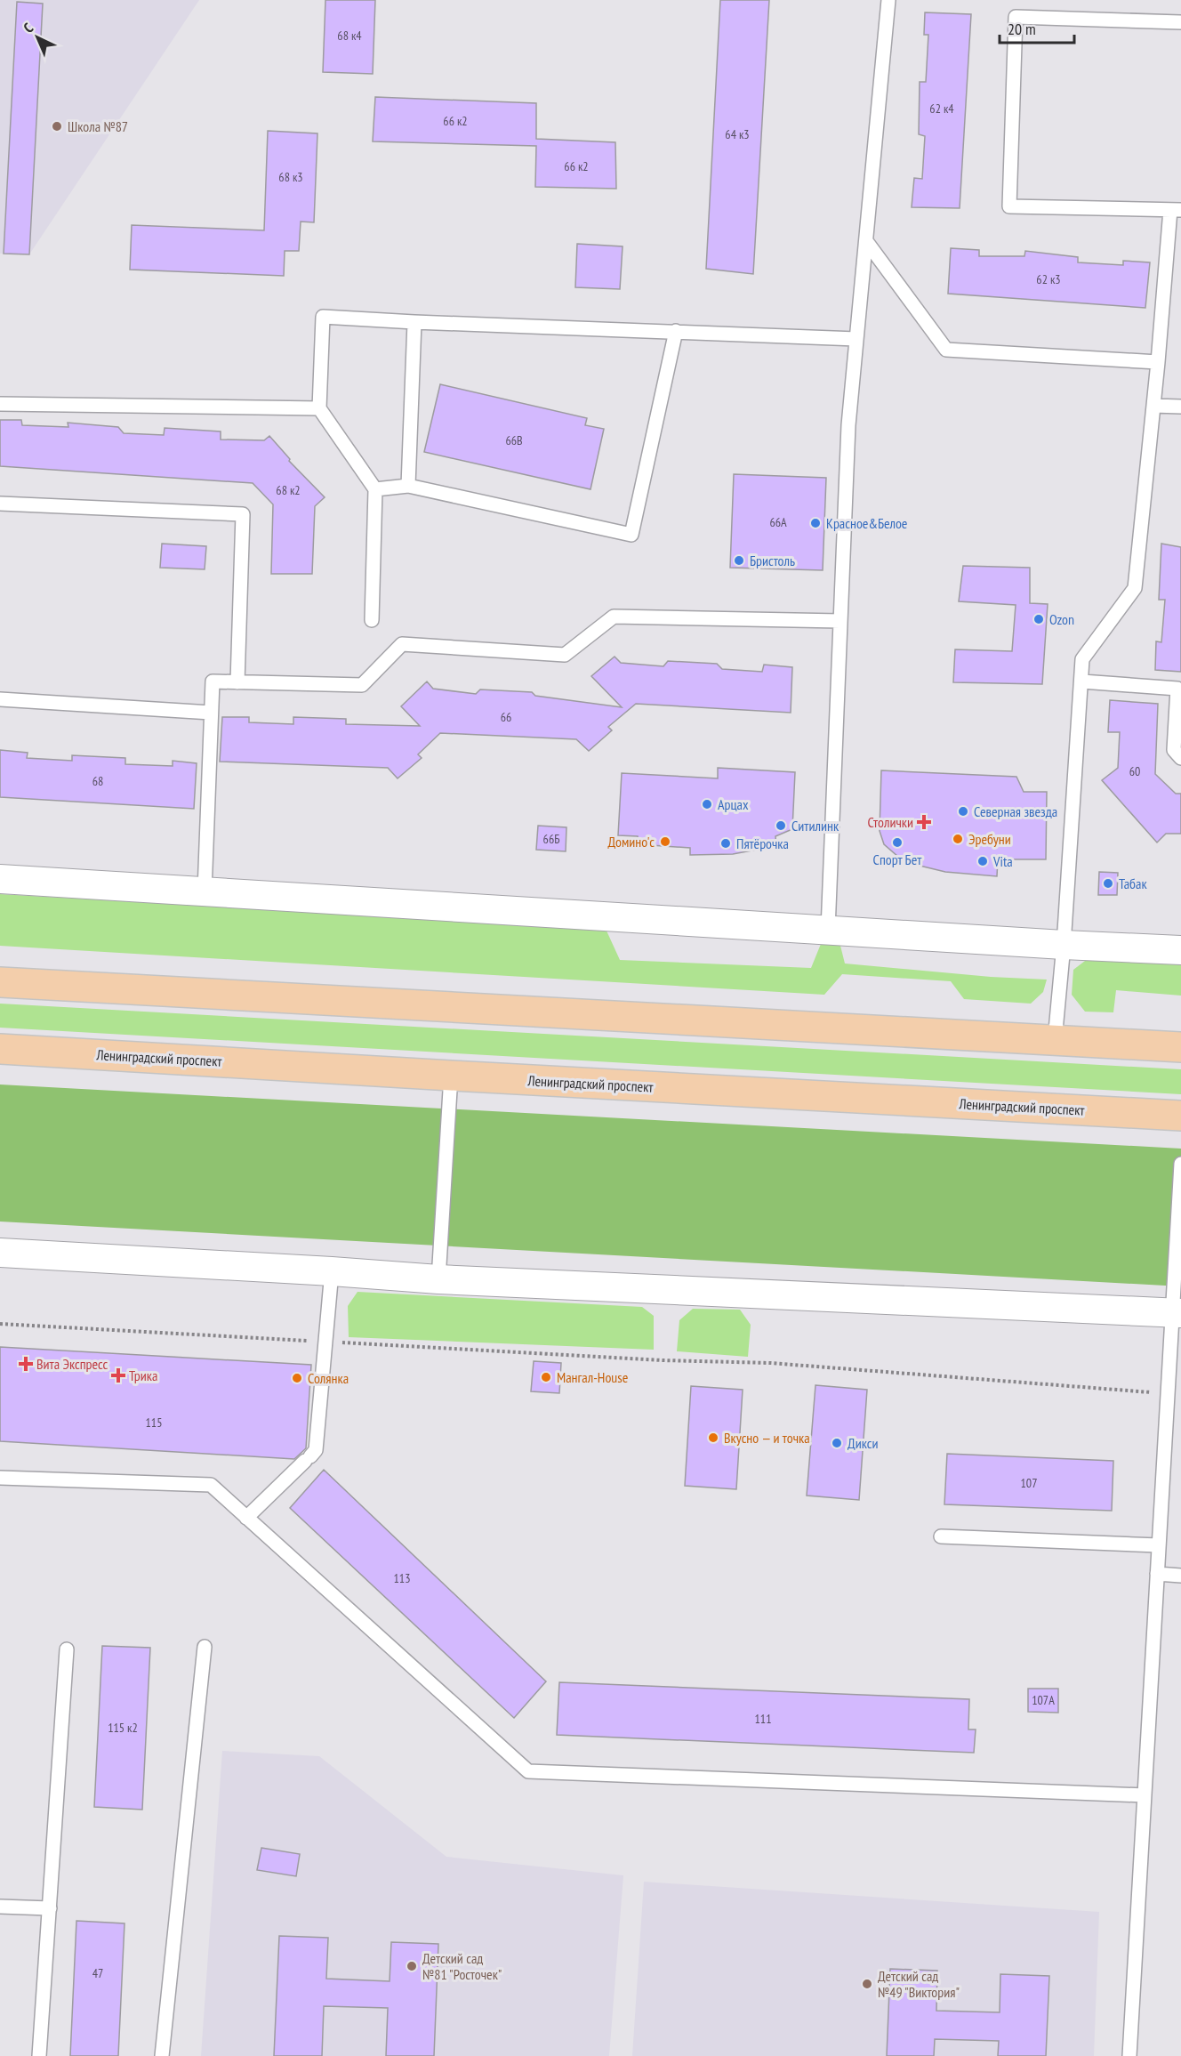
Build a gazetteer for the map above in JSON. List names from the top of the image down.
{
  "streets": {
    "main road": ["Ленинградский проспект"]
  },
  "places": {
    "other": [
      "Школа №87",
      "Красное&Белое",
      "Бристоль",
      "Ozon",
      "Арцах",
      "Северная звезда",
      "Ситилинк",
      "Эребуни",
      "Домино'c",
      "Спорт Бет",
      "Пятёрочка",
      "Vita",
      "Табак",
      "Мангал-House",
      "Солянка",
      "Вкусно — и точка",
      "Дикси",
      "Детский сад №81 \"Росточек\"",
      "Детский сад №49 \"Виктория\""
    ],
    "health": ["Столички", "Вита Экспресс", "Трика"]
  },
  "house_numbers": [
    "68 к4",
    "62 к4",
    "66 к2",
    "64 к3",
    "66 к2",
    "68 к3",
    "62 к3",
    "66В",
    "68 к2",
    "66А",
    "66",
    "60",
    "68",
    "66Б",
    "115",
    "107",
    "113",
    "107А",
    "111",
    "115 к2",
    "47"
  ],
  "scale_bar": "20 m",
  "north": "top left"
}
